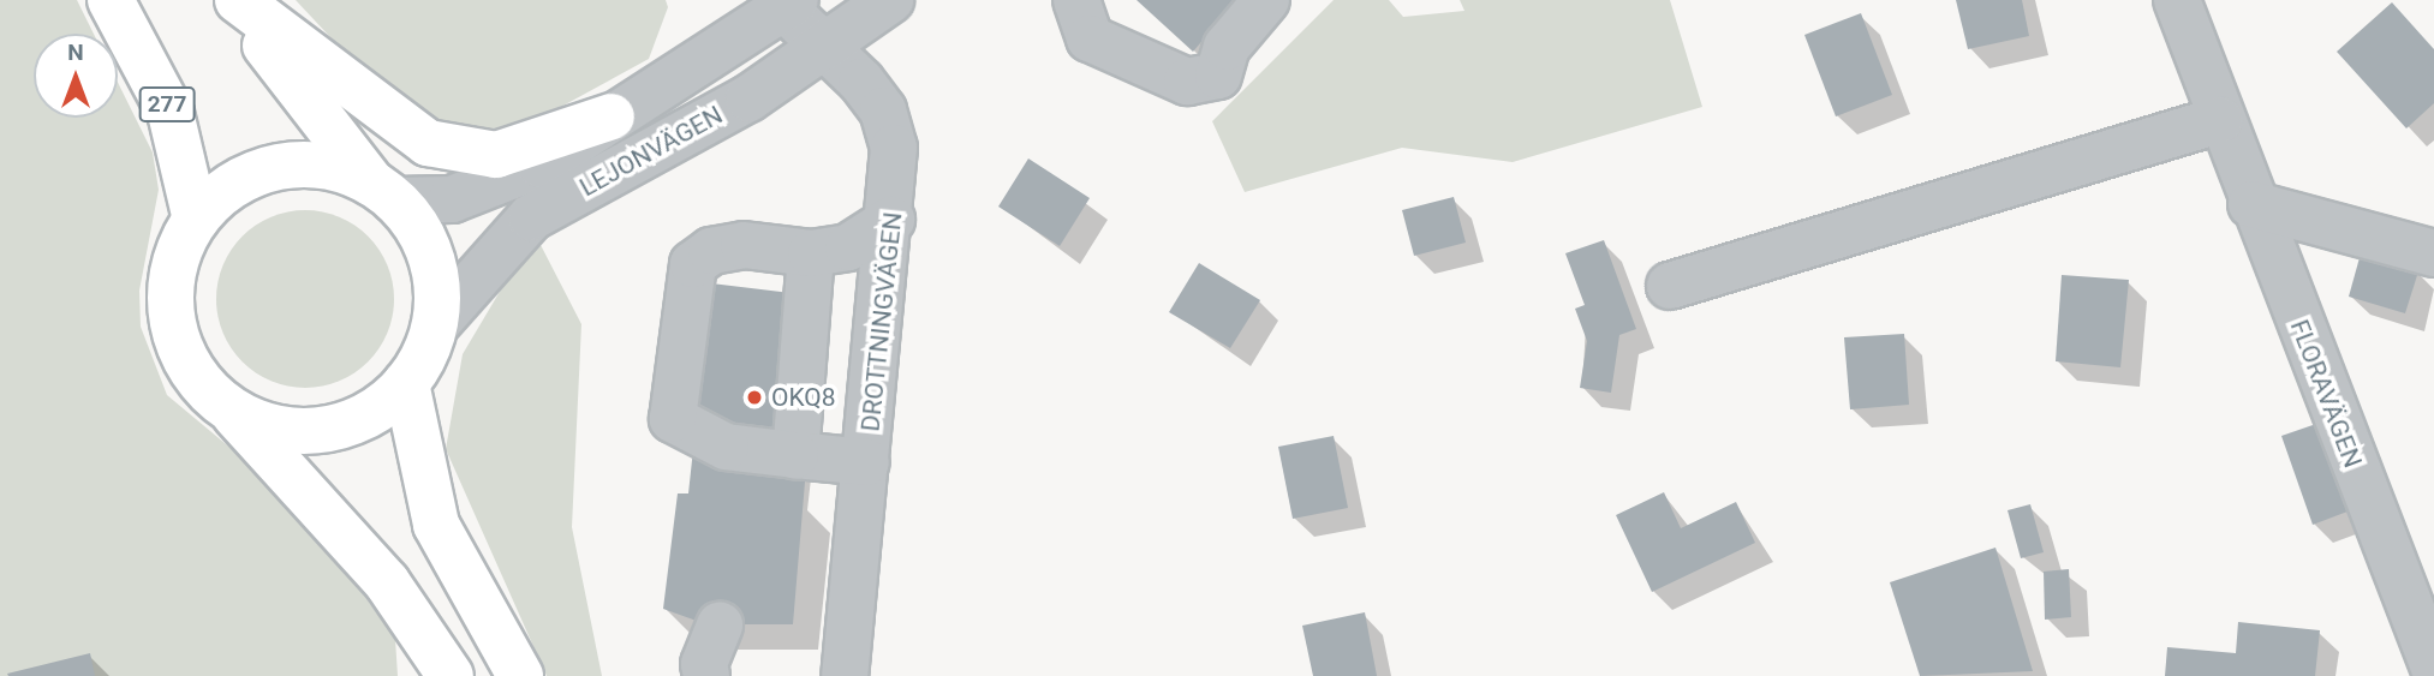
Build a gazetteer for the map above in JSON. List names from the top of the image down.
{
  "streets": {
    "main road": ["277"],
    "street": ["LEJONVÄGEN", "DROTTNINGVÄGEN", "FLORAVÄGEN"]
  },
  "crossings": [
    ["277", "LEJONVÄGEN"],
    ["LEJONVÄGEN", "DROTTNINGVÄGEN"]
  ],
  "places": ["OKQ8"],
  "north": "top"
}
